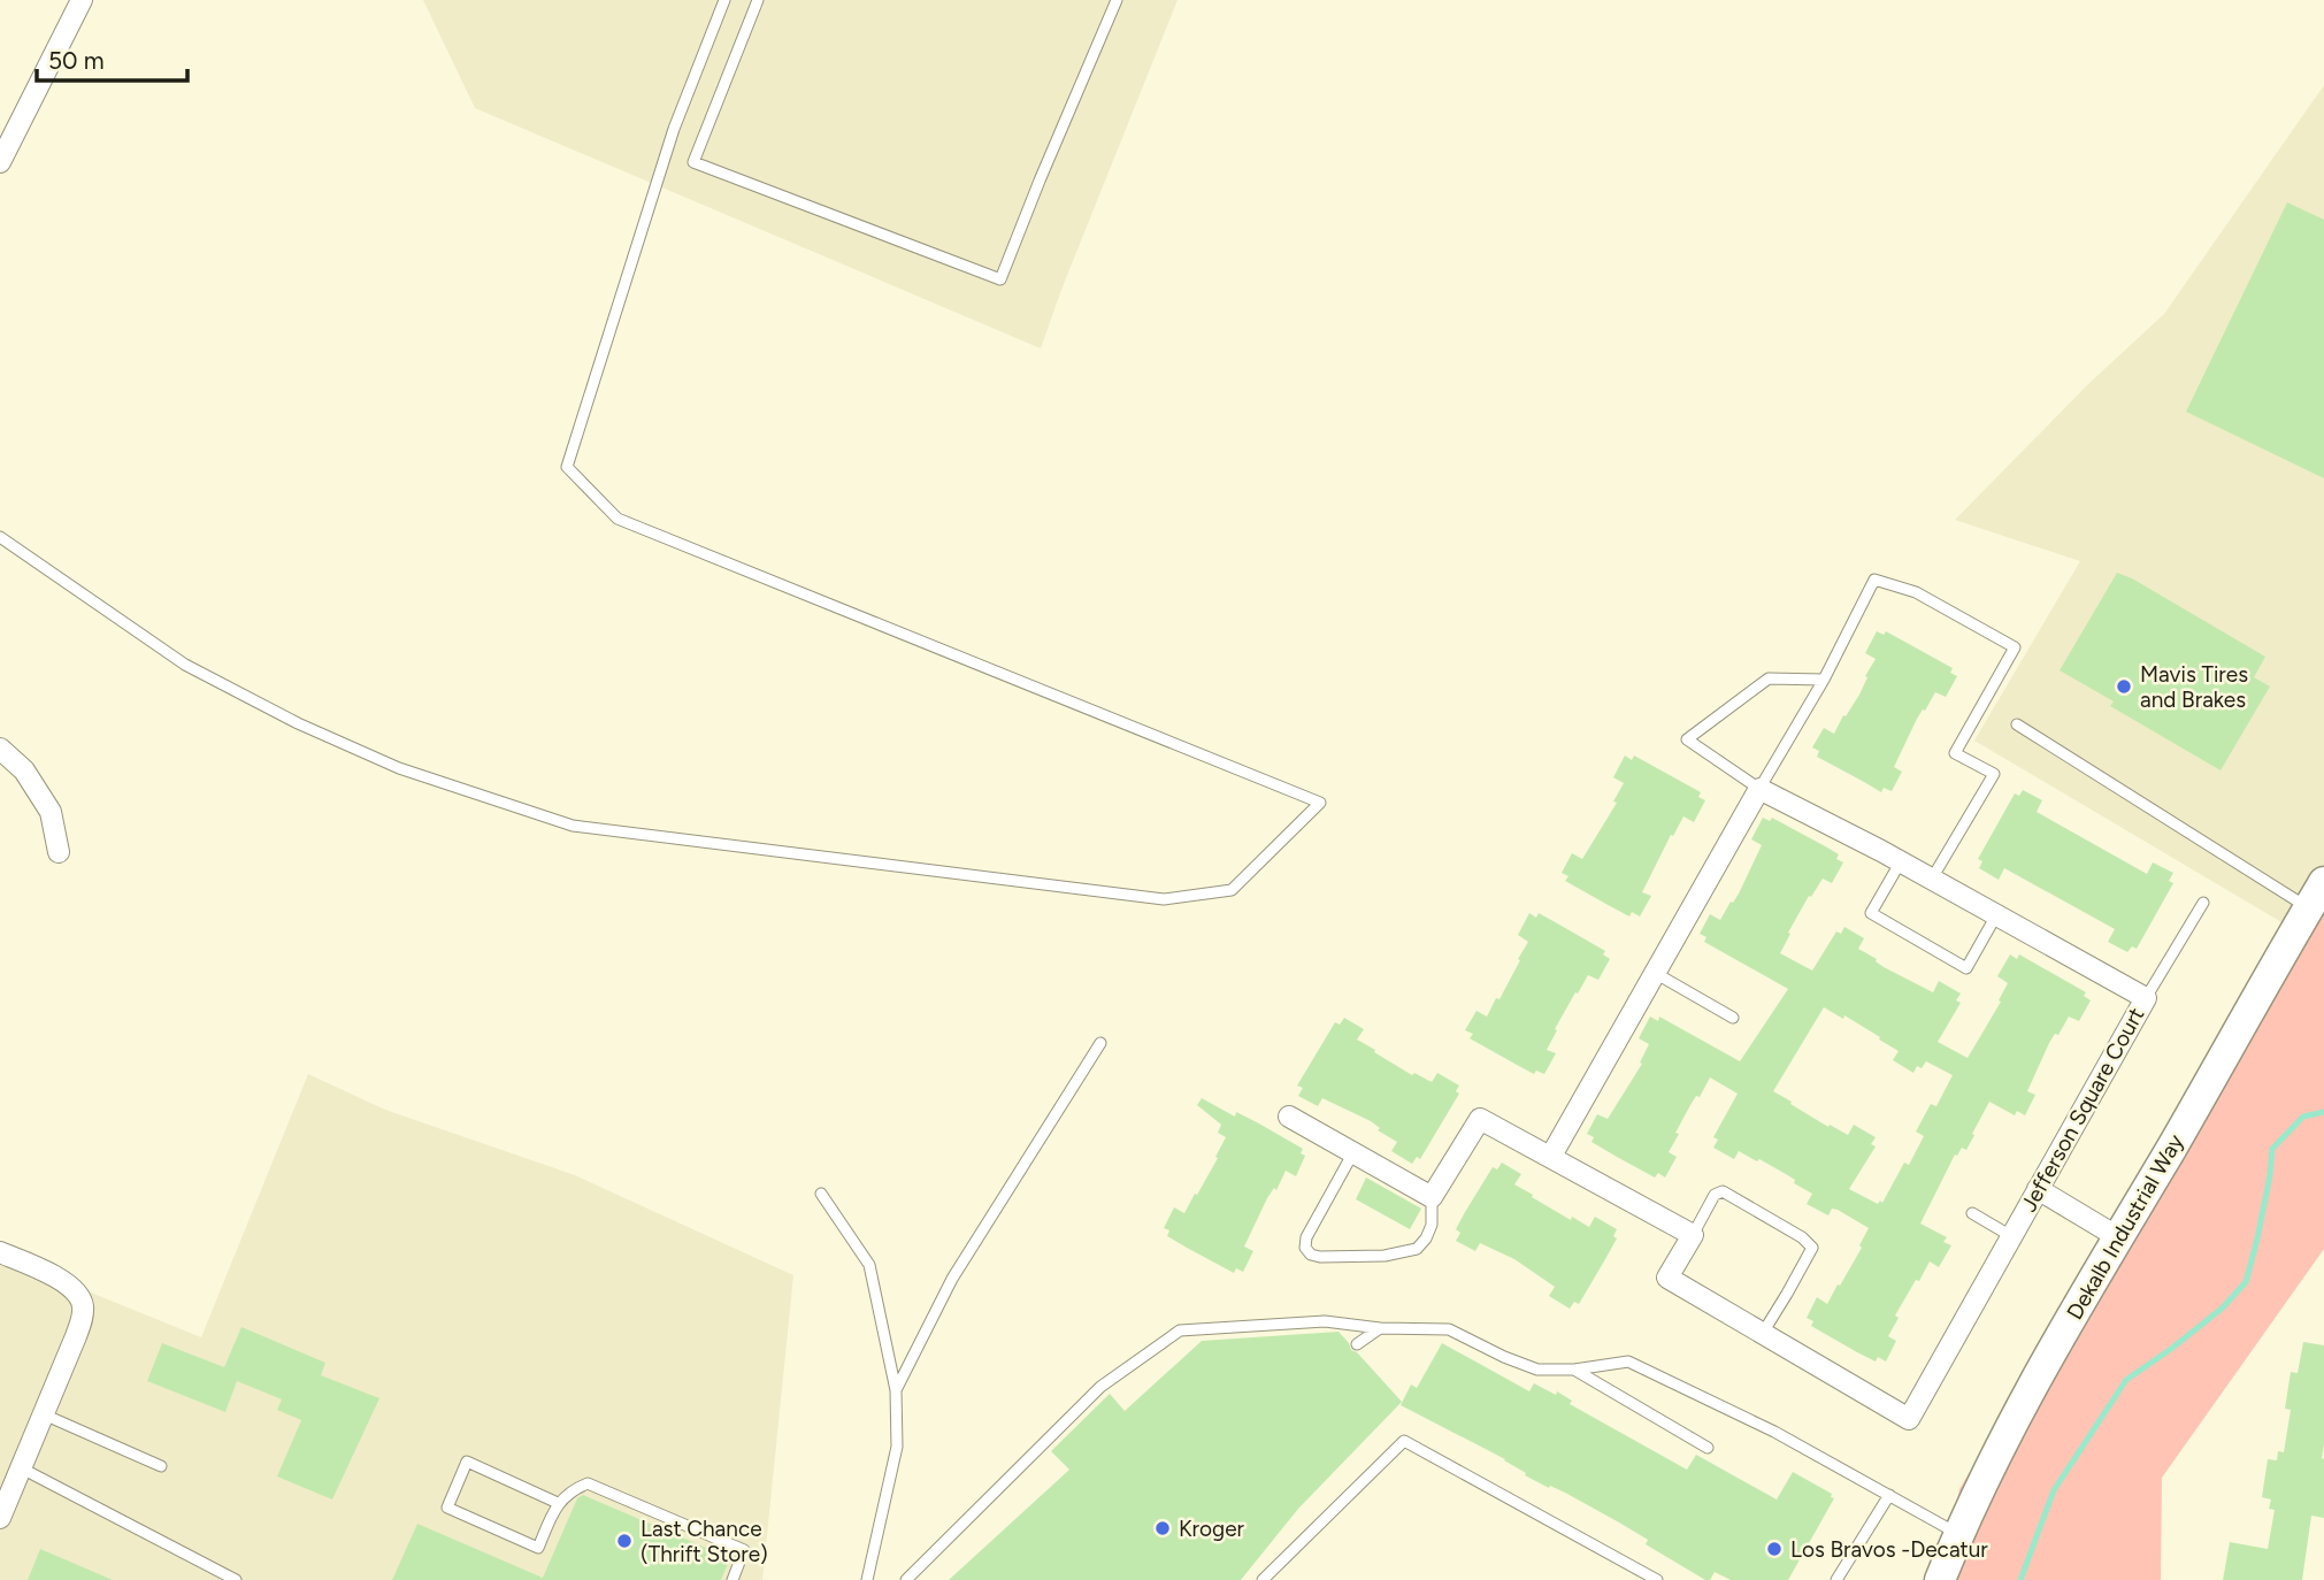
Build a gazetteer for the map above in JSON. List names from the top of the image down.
{
  "streets": {
    "main road": ["Dekalb Industrial Way"],
    "street": ["Jefferson Square Court"]
  },
  "places": [
    "Mavis Tires and Brakes",
    "Kroger",
    "Last Chance (Thrift Store)",
    "Los Bravos -Decatur"
  ],
  "scale_bar": "50 m"
}
